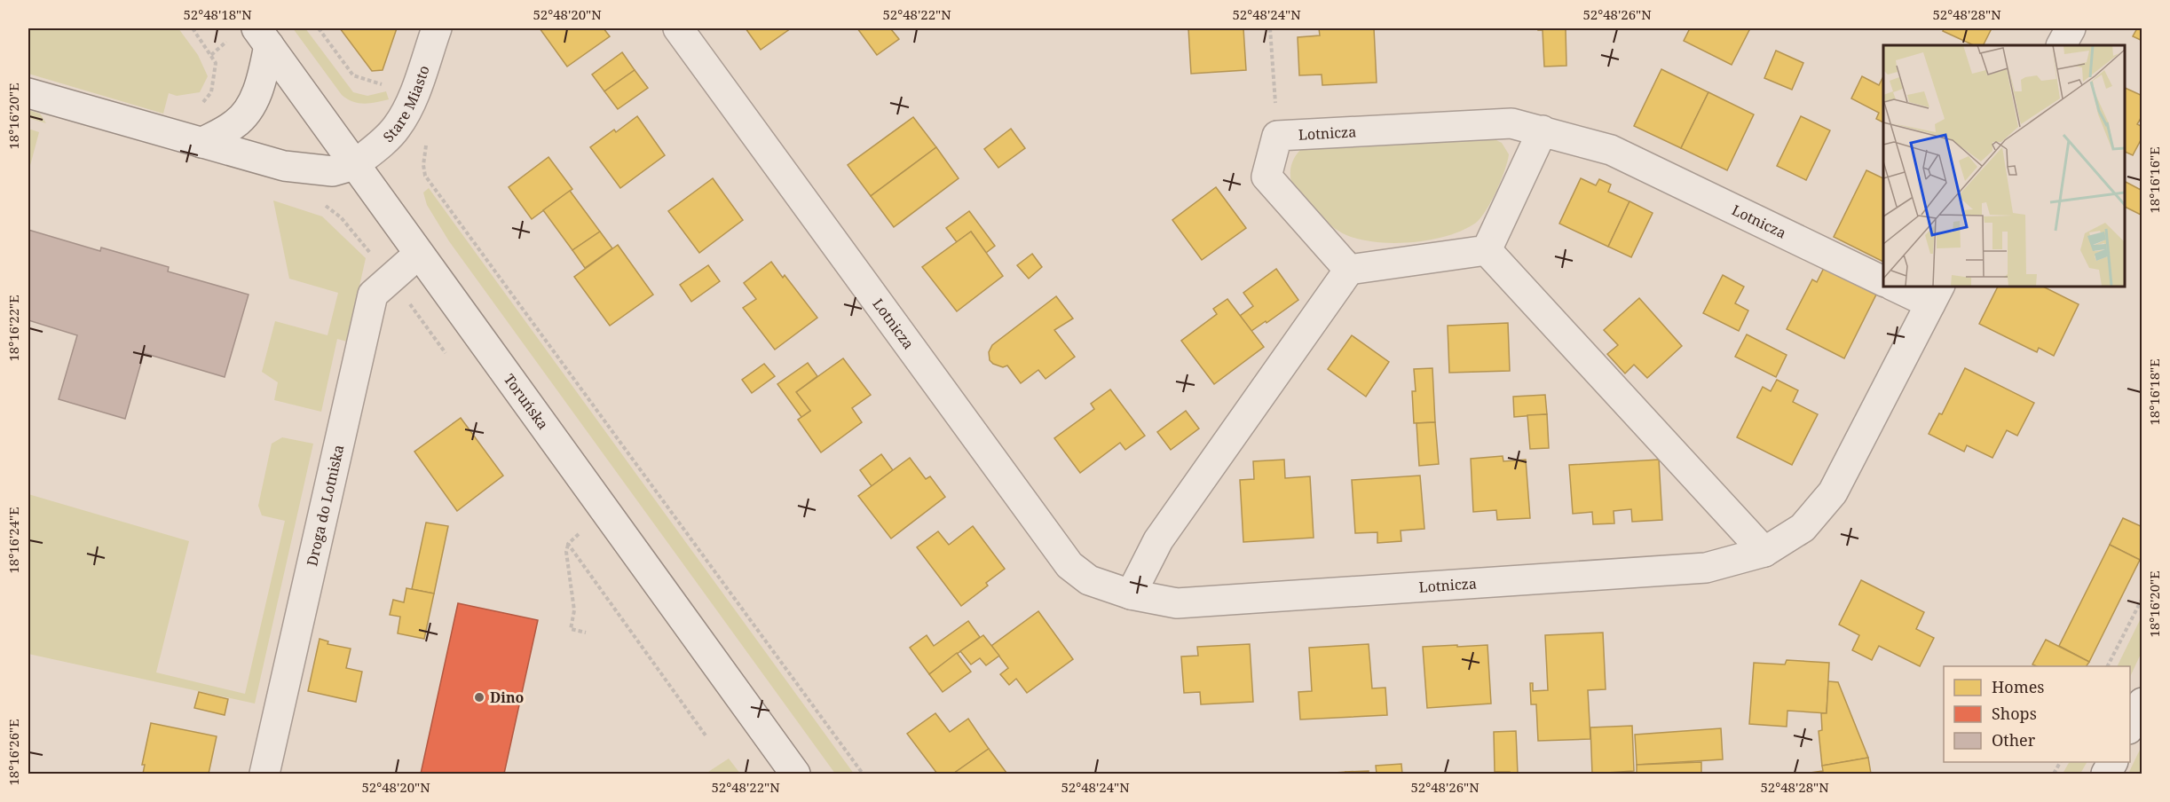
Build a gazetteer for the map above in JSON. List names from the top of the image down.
{
  "streets": {
    "street": [
      "Stare Miasto",
      "Lotnicza",
      "Toruńska",
      "Droga do Lotniska"
    ]
  },
  "crossings": [
    ["Stare Miasto", "Toruńska"],
    ["Toruńska", "Droga do Lotniska"]
  ],
  "places": ["Dino"],
  "legend": ["Homes", "Shops", "Other"],
  "coordinates": [
    "52°48'18\"N",
    "52°48'20\"N",
    "52°48'22\"N",
    "52°48'24\"N",
    "52°48'26\"N",
    "52°48'28\"N",
    "18°16'20\"E",
    "18°16'16\"E",
    "18°16'22\"E",
    "18°16'18\"E",
    "18°16'24\"E",
    "18°16'26\"E"
  ]
}
